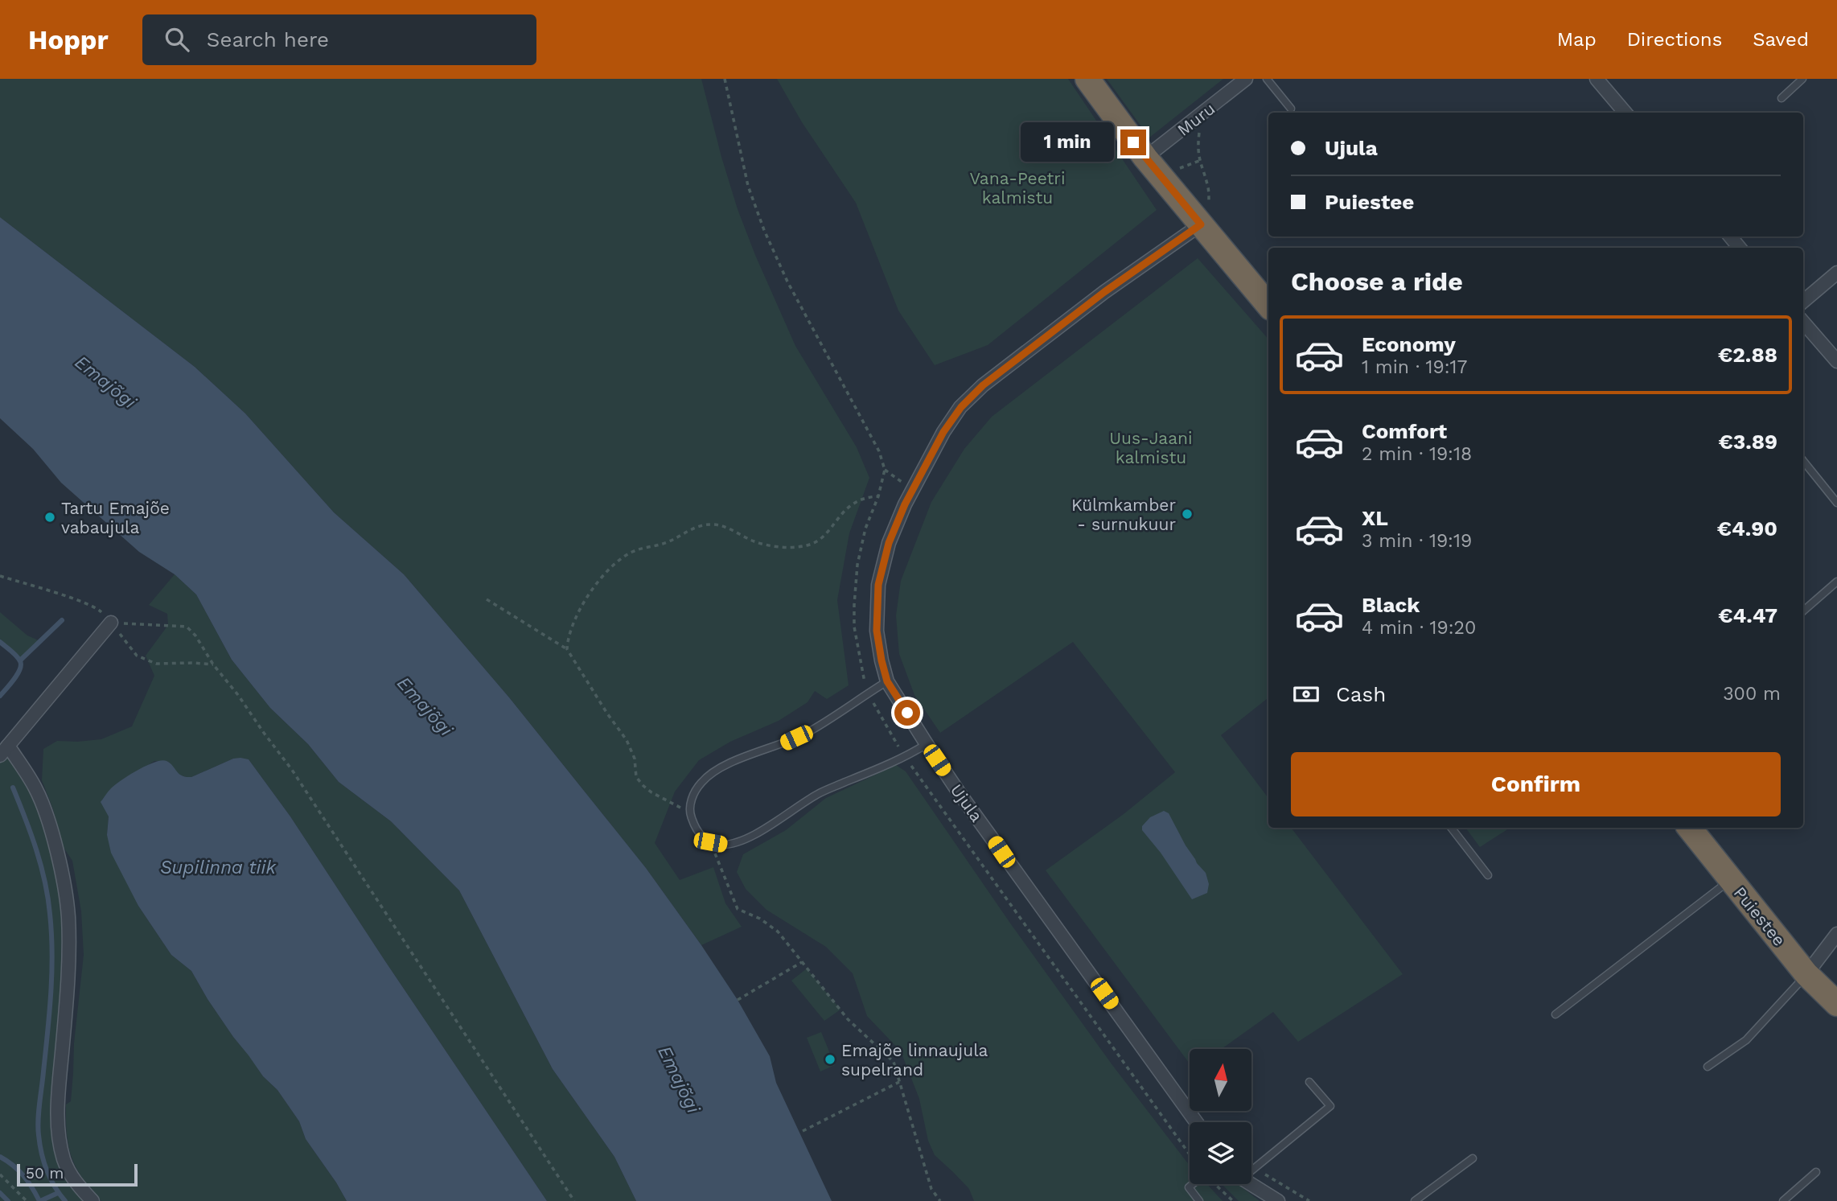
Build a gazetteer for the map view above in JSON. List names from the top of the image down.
{
  "streets": {
    "highway": ["Puiestee"],
    "street": ["Muru", "Ujula"]
  },
  "water": ["Emajõgi", "Supilinna tiik"],
  "parks": ["Vana-Peetri kalmistu", "Uus-Jaani kalmistu"],
  "places": ["Külmkamber - surnukuur", "Tartu Emajõe vabaujula", "Emajõe linnaujula supelrand"],
  "scale_bar": "50 m",
  "north": "top",
  "page": {
    "header": "Hoppr",
    "search": "Search here",
    "nav": ["Map", "Directions", "Saved"],
    "banner": ["Ujula", "Puiestee"],
    "bubble": "1 min",
    "heading": "Choose a ride",
    "list": [
      {
        "name": "Economy",
        "note": "1 min · 19:17",
        "value": "€2.88"
      },
      {
        "name": "Comfort",
        "note": "2 min · 19:18",
        "value": "€3.89"
      },
      {
        "name": "XL",
        "note": "3 min · 19:19",
        "value": "€4.90"
      },
      {
        "name": "Black",
        "note": "4 min · 19:20",
        "value": "€4.47"
      }
    ],
    "pay": ["Cash", "300 m"],
    "buttons": "Confirm",
    "scale": "50 m"
  }
}
